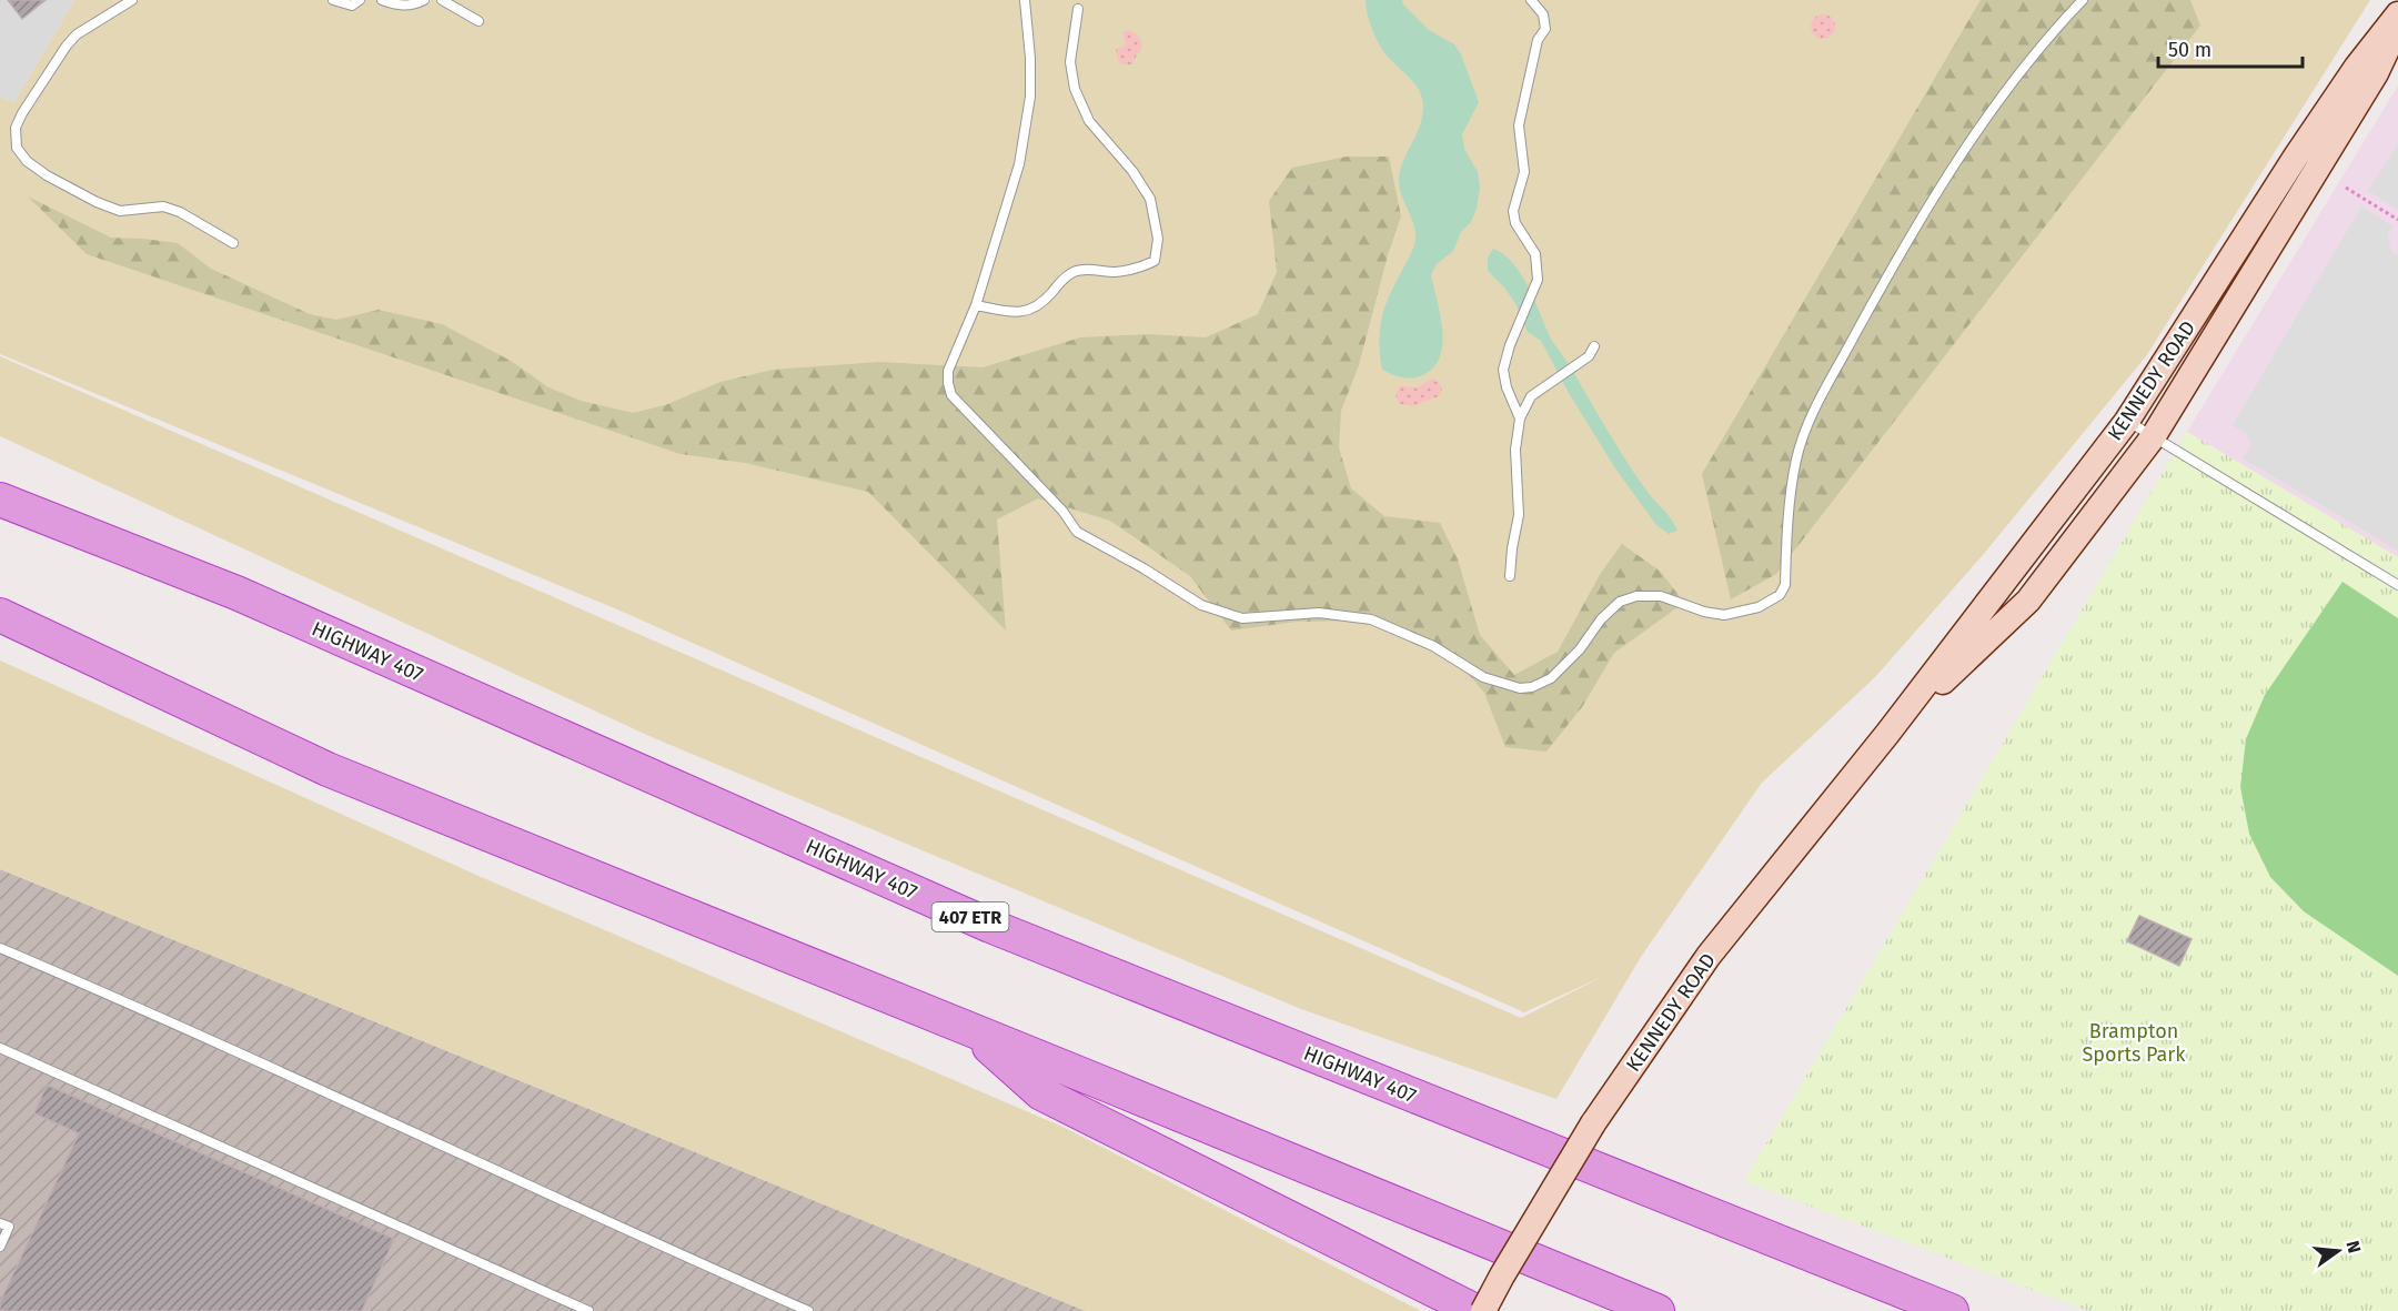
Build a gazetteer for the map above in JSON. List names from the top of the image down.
{
  "streets": {
    "highway": ["HIGHWAY 407", "407 ETR"],
    "main road": ["KENNEDY ROAD"]
  },
  "parks": ["Brampton Sports Park"],
  "scale_bar": "50 m",
  "north": "right"
}
